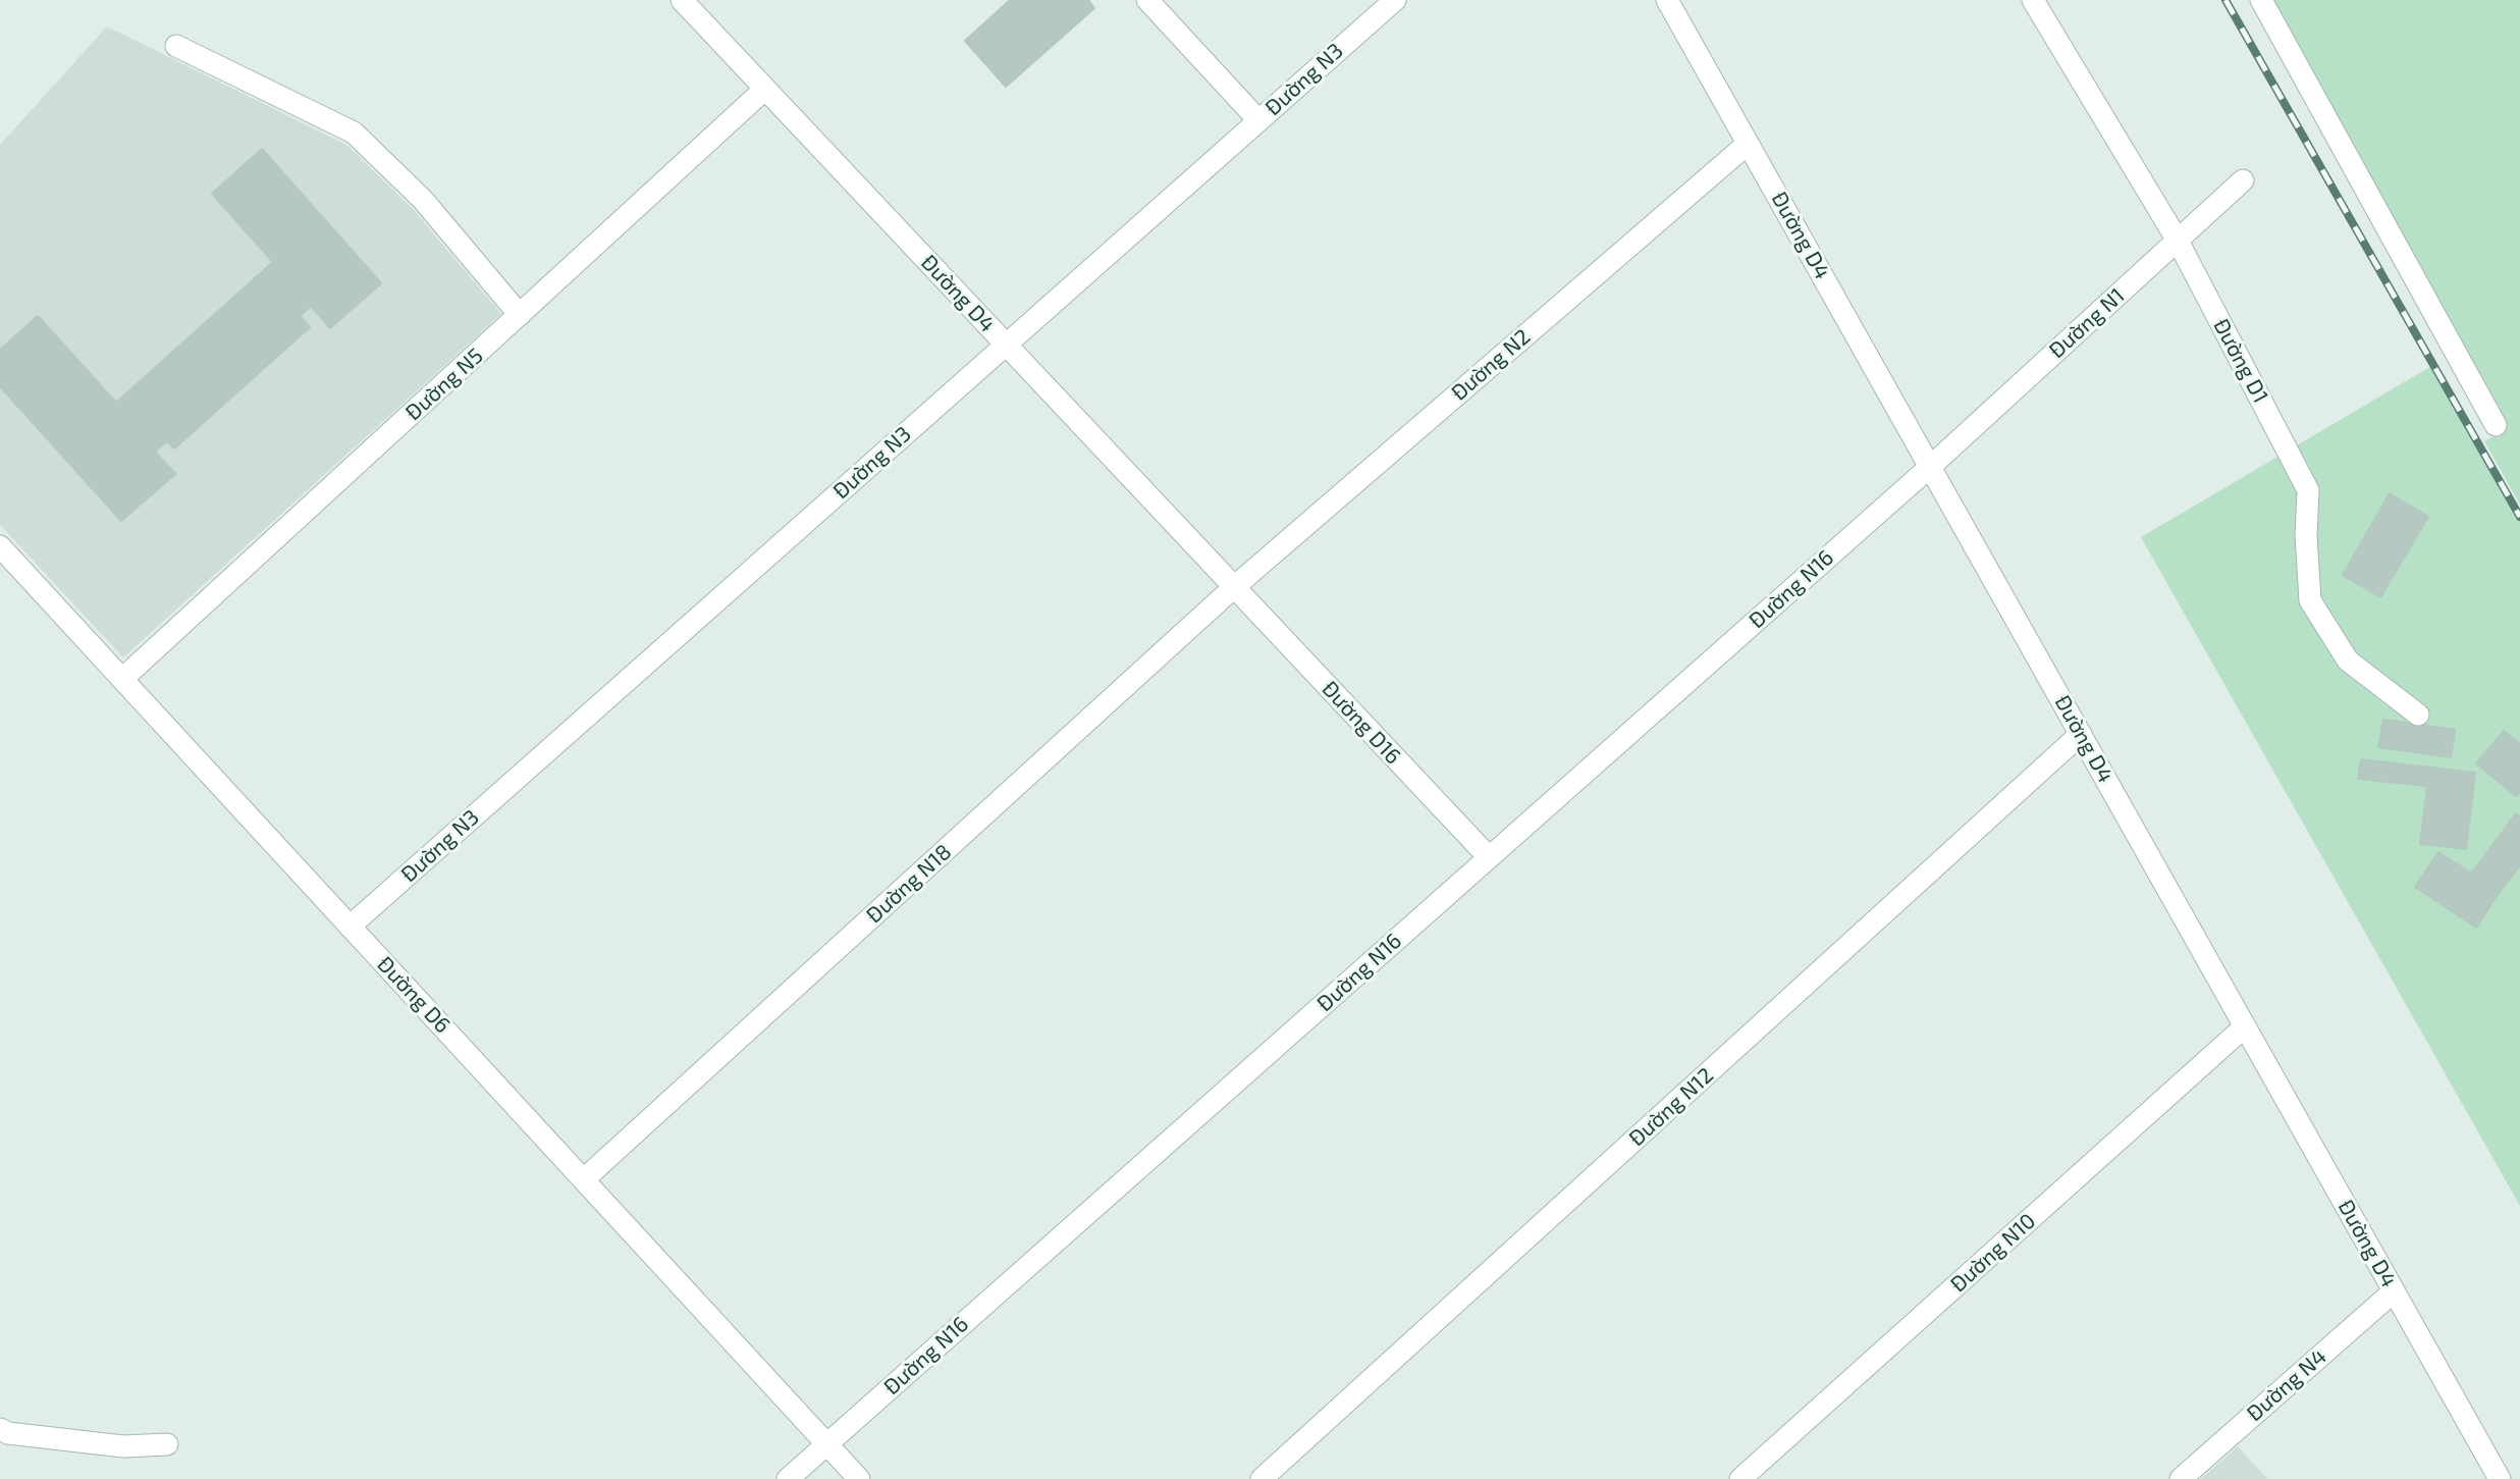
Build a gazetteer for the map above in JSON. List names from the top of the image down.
{
  "streets": {
    "street": [
      "Đường N3",
      "Đường D4",
      "Đường N1",
      "Đường D1",
      "Đường N2",
      "Đường N5",
      "Đường N16",
      "Đường D16",
      "Đường N18",
      "Đường D6",
      "Đường N12",
      "Đường N10",
      "Đường N4"
    ]
  },
  "crossings": [
    ["Đường N3", "Đường D4"],
    ["Đường N3", "Đường D6"],
    ["Đường D4", "Đường N1"],
    ["Đường D4", "Đường N2"],
    ["Đường D4", "Đường N5"],
    ["Đường D4", "Đường N16"],
    ["Đường D4", "Đường D16"],
    ["Đường D4", "Đường N18"],
    ["Đường D4", "Đường N12"],
    ["Đường D4", "Đường N10"],
    ["Đường D4", "Đường N4"],
    ["Đường N1", "Đường D1"],
    ["Đường N1", "Đường N16"],
    ["Đường N2", "Đường D16"],
    ["Đường N2", "Đường N18"],
    ["Đường N5", "Đường D6"],
    ["Đường N16", "Đường D16"],
    ["Đường N16", "Đường D6"],
    ["Đường D16", "Đường N18"],
    ["Đường N18", "Đường D6"]
  ]
}
